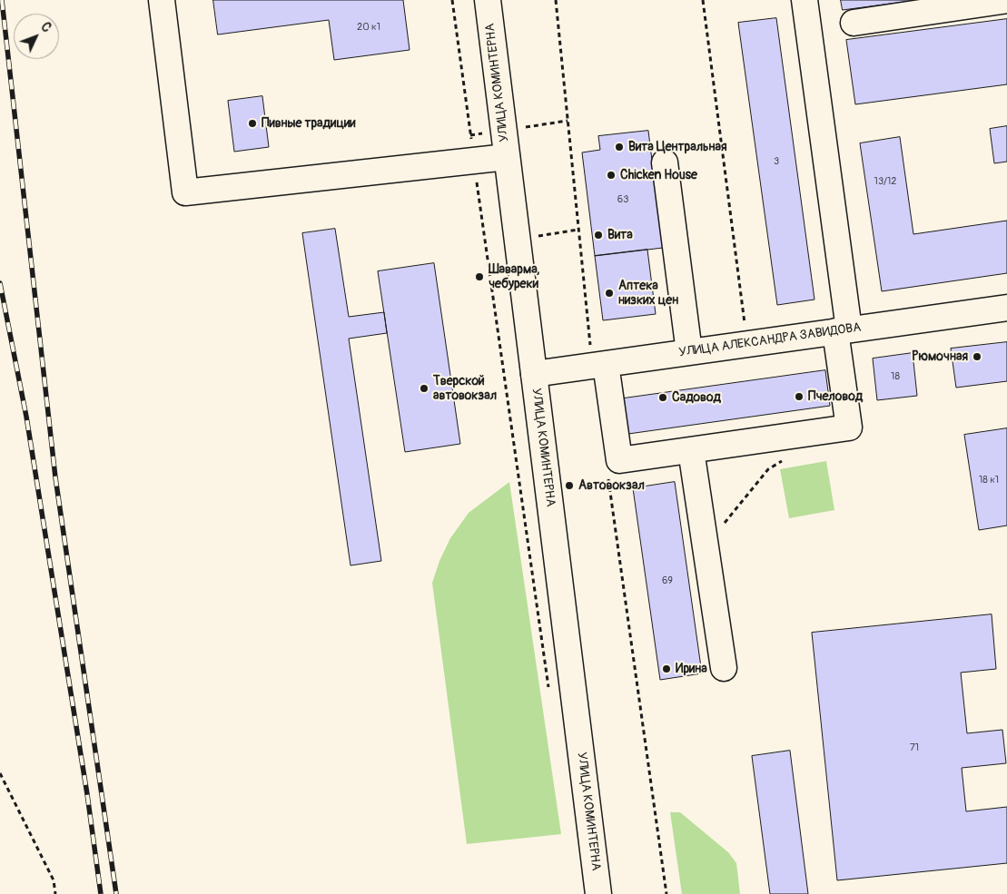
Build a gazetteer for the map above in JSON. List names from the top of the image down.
{
  "streets": {
    "main road": ["УЛИЦА КОМИНТЕРНА", "УЛИЦА АЛЕКСАНДРА ЗАВИДОВА"]
  },
  "crossings": [
    ["УЛИЦА КОМИНТЕРНА", "УЛИЦА АЛЕКСАНДРА ЗАВИДОВА"]
  ],
  "places": [
    "Пивные традиции",
    "Вита Центральная",
    "Chicken House",
    "Вита",
    "Шаварма, чебуреки",
    "Аптека низких цен",
    "Рюмочная",
    "Тверской автовокзал",
    "Пчеловод",
    "Садовод",
    "Автовокзал",
    "Ирина"
  ],
  "house_numbers": [
    "20 к1",
    "3",
    "13/12",
    "63",
    "18",
    "18 к1",
    "69",
    "71"
  ],
  "north": "top right"
}
